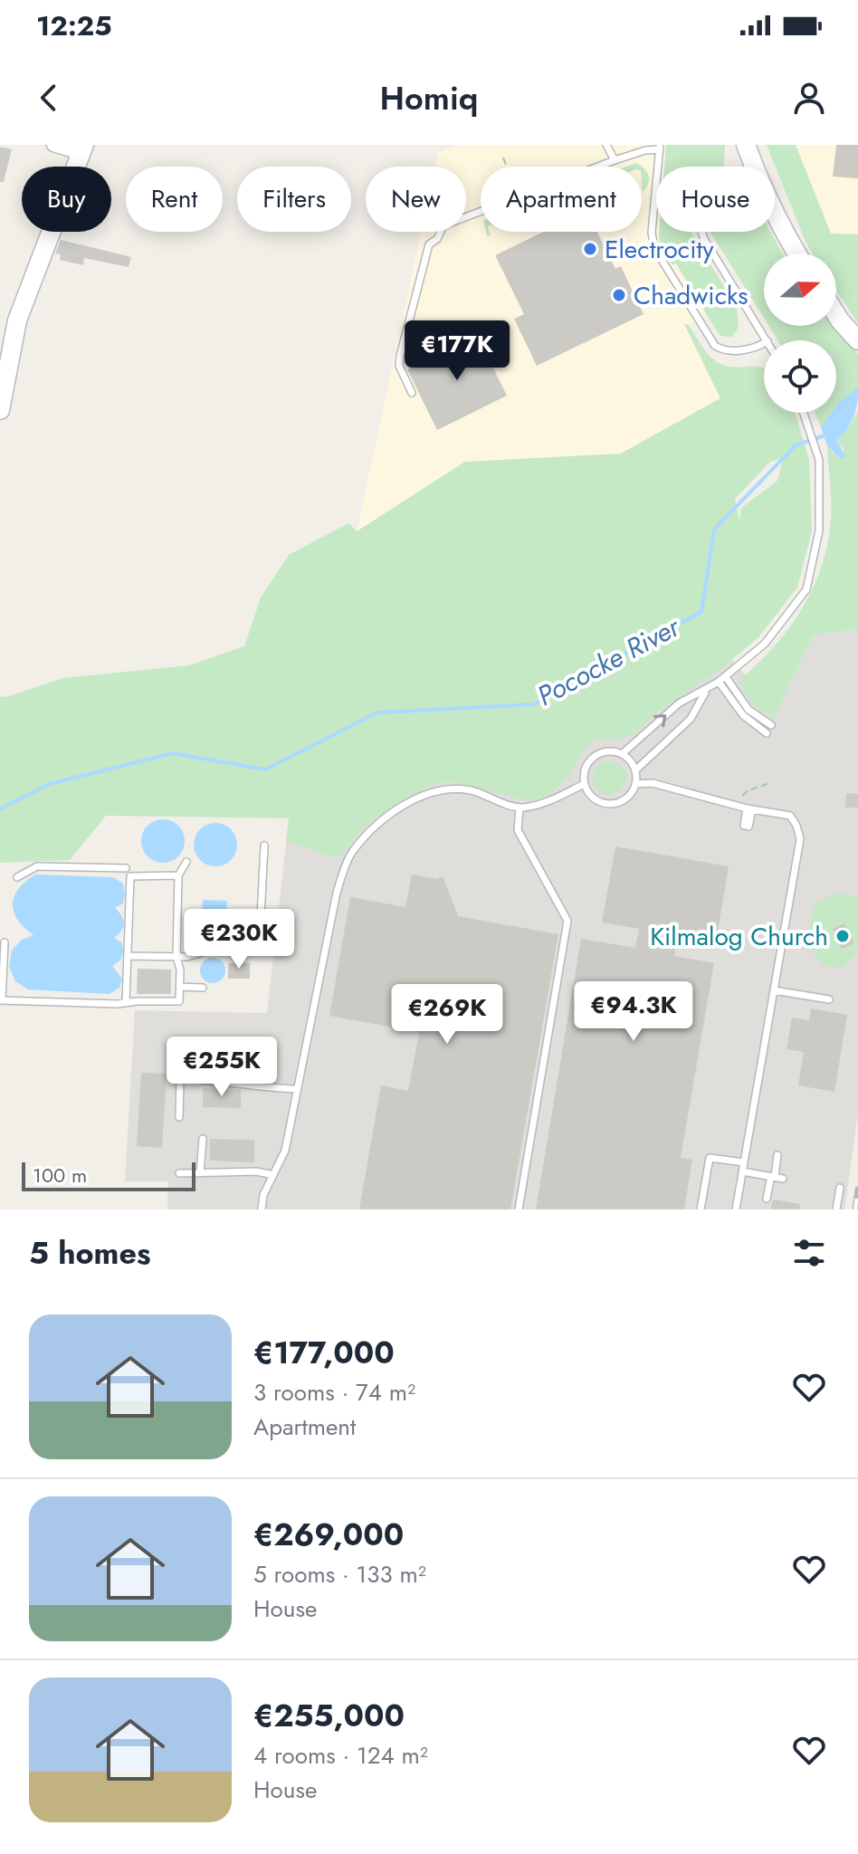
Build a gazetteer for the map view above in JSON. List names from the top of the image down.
{
  "water": ["Pococke River"],
  "places": ["Electrocity", "Chadwicks", "Kilmalog Church"],
  "scale_bar": "100 m",
  "north": "right",
  "page": {
    "status": "12:25",
    "header": "Homiq",
    "chip": [
      "Buy",
      "Rent",
      "Filters",
      "New",
      "Apartment",
      "House"
    ],
    "price": [
      "€177K",
      "€230K",
      "€94.3K",
      "€269K",
      "€255K"
    ],
    "scale": "100 m",
    "heading": "5 homes",
    "list": [
      {
        "name": "€177,000",
        "note": "3 rooms · 74 m² · Apartment"
      },
      {
        "name": "€269,000",
        "note": "5 rooms · 133 m² · House"
      },
      {
        "name": "€255,000",
        "note": "4 rooms · 124 m² · House"
      }
    ]
  }
}
